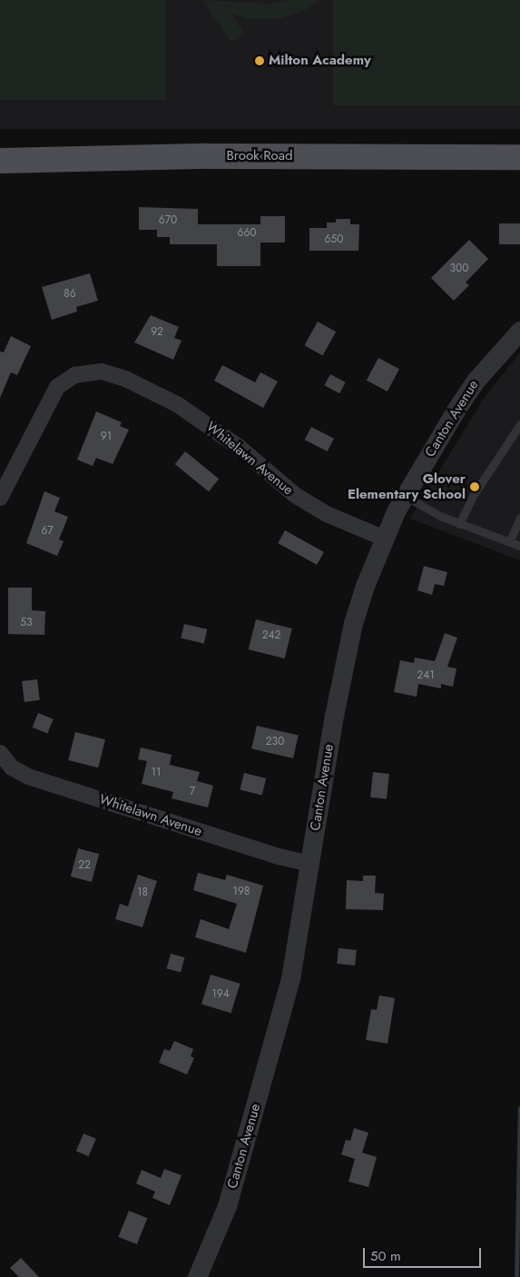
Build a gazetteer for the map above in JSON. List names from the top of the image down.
{
  "streets": {
    "main road": ["Brook Road"],
    "street": ["Canton Avenue", "Whitelawn Avenue"]
  },
  "crossings": [
    ["Canton Avenue", "Whitelawn Avenue"]
  ],
  "places": ["Milton Academy", "Glover Elementary School"],
  "house_numbers": [
    "670",
    "660",
    "650",
    "300",
    "86",
    "92",
    "91",
    "67",
    "53",
    "242",
    "241",
    "230",
    "11",
    "7",
    "22",
    "198",
    "18",
    "194"
  ],
  "scale_bar": "50 m"
}
